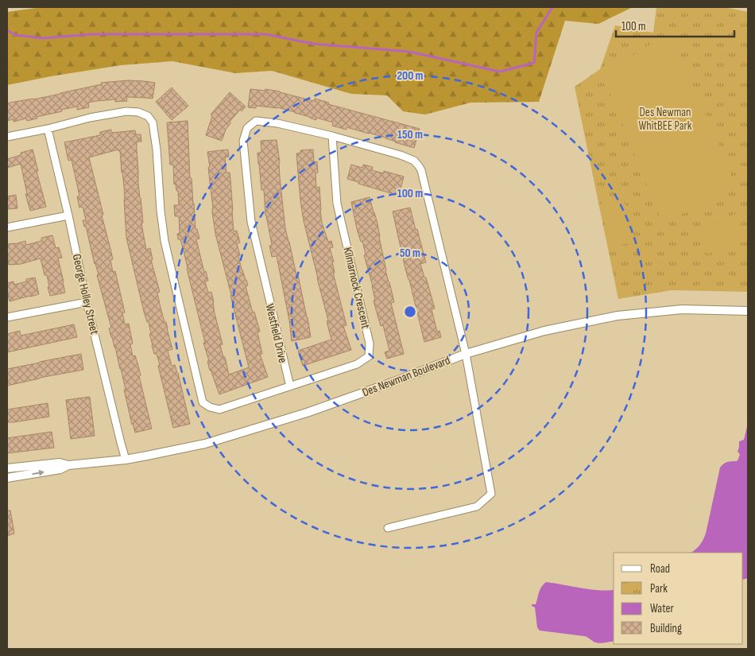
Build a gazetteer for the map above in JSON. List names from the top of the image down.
{
  "streets": {
    "street": [
      "Kilmarnock Crescent",
      "George Holley Street",
      "Westfield Drive",
      "Des Newman Boulevard"
    ]
  },
  "crossings": [
    ["Kilmarnock Crescent", "Westfield Drive"],
    ["George Holley Street", "Des Newman Boulevard"],
    ["Westfield Drive", "Des Newman Boulevard"]
  ],
  "parks": ["Des Newman WhitBEE Park"],
  "legend": [
    "Road",
    "Park",
    "Water",
    "Building"
  ],
  "scale_bar": "100 m",
  "rings": [
    "200 m",
    "150 m",
    "100 m",
    "50 m"
  ]
}
